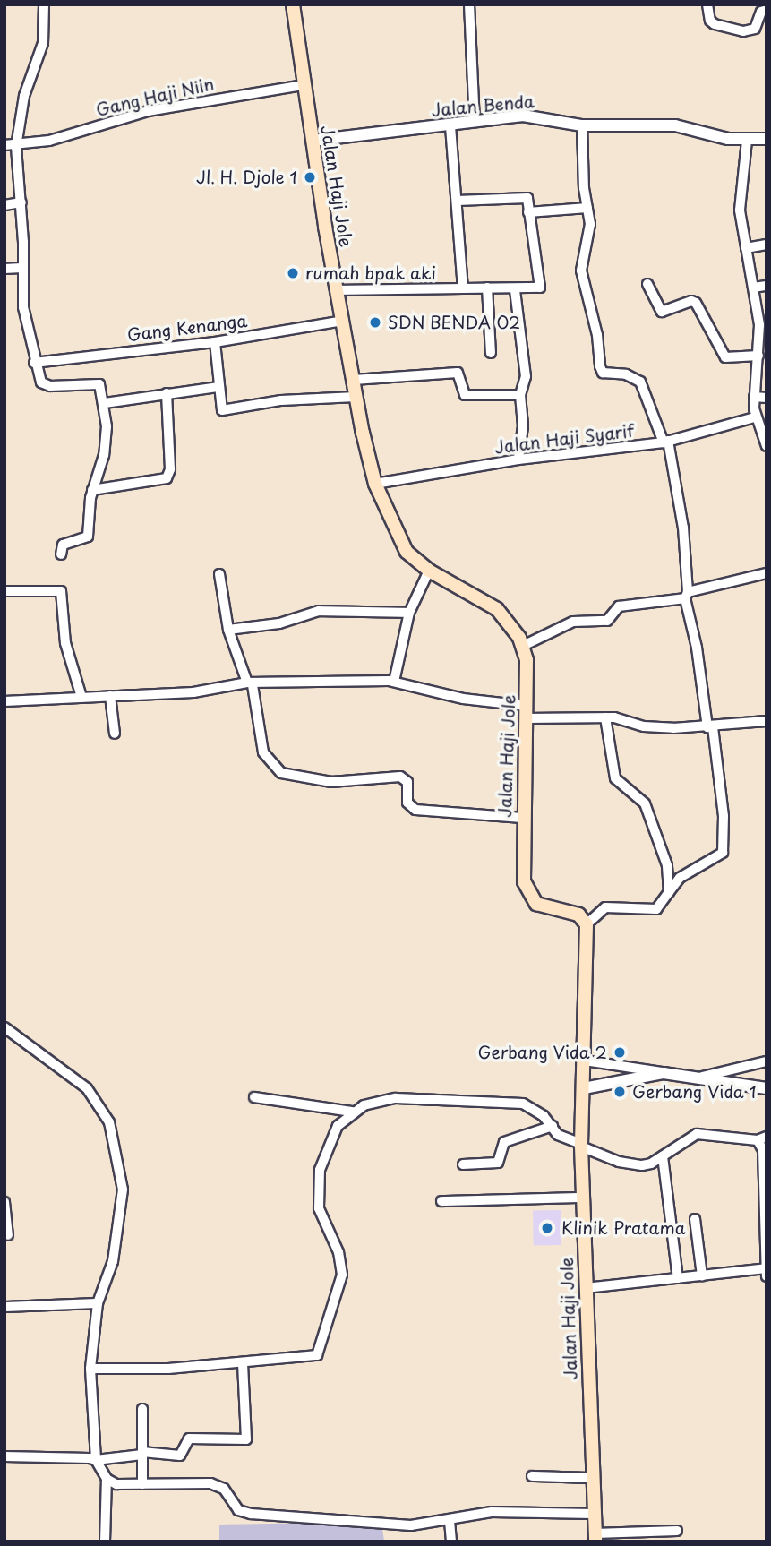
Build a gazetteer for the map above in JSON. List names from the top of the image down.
{
  "streets": {
    "main road": ["Jalan Haji Jole"],
    "street": [
      "Gang Haji Niin",
      "Jalan Benda",
      "Gang Kenanga",
      "Jalan Haji Syarif"
    ]
  },
  "crossings": [
    ["Gang Haji Niin", "Jalan Haji Jole"],
    ["Jalan Benda", "Jalan Haji Jole"],
    ["Jalan Haji Jole", "Gang Kenanga"],
    ["Jalan Haji Jole", "Jalan Haji Syarif"]
  ],
  "places": [
    "Jl. H. Djole 1",
    "rumah bpak aki",
    "SDN BENDA 02",
    "Gerbang Vida 2",
    "Gerbang Vida 1",
    "Klinik Pratama"
  ]
}
